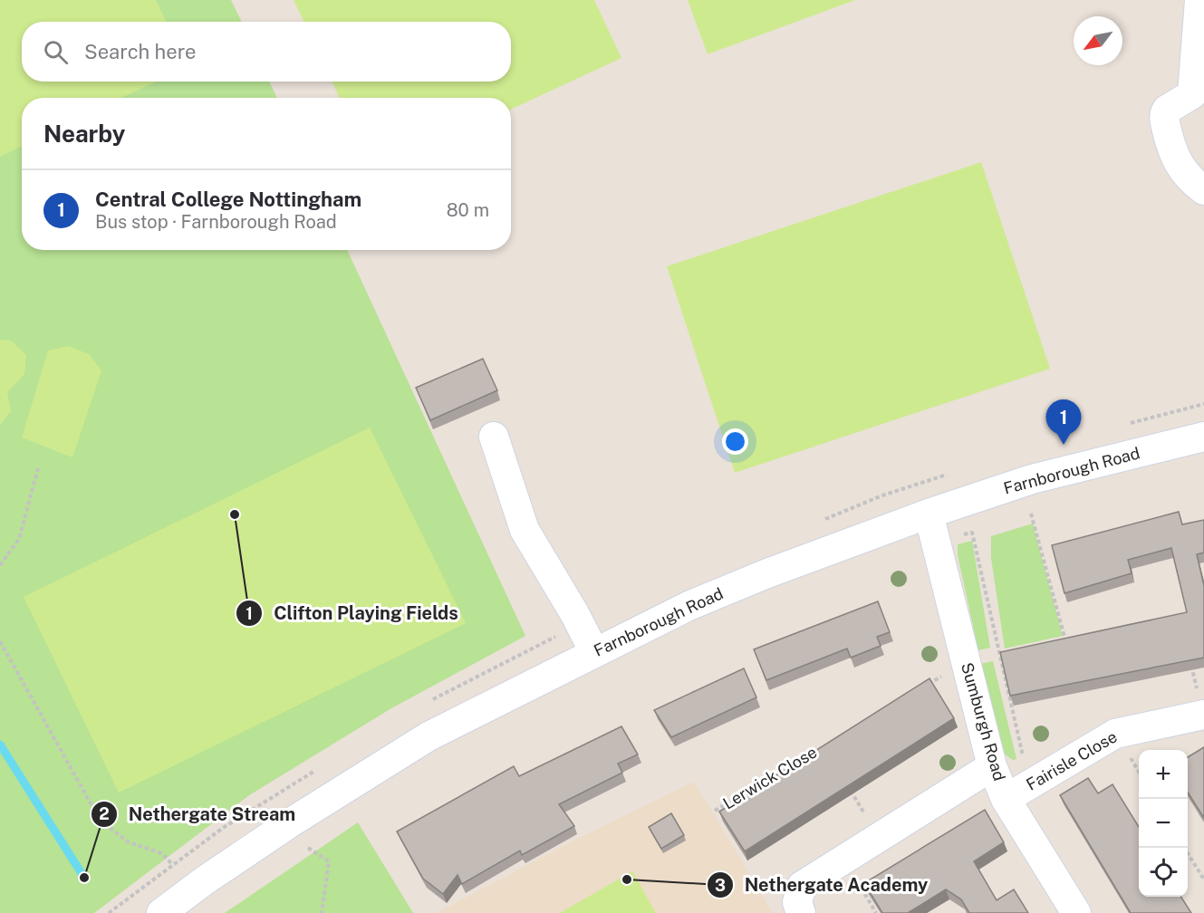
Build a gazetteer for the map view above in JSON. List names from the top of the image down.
{
  "streets": {
    "street": ["Farnborough Road", "Sumburgh Road", "Fairisle Close"],
    "path": ["Lerwick Close"]
  },
  "crossings": [
    ["Farnborough Road", "Sumburgh Road"],
    ["Sumburgh Road", "Fairisle Close"]
  ],
  "places": ["Clifton Playing Fields", "Nethergate Stream", "Nethergate Academy"],
  "north": "bottom left",
  "page": {
    "search": "Search here",
    "heading": "Nearby",
    "list": [
      {
        "mark": "1",
        "name": "Central College Nottingham",
        "note": "Bus stop · Farnborough Road",
        "value": "80 m"
      }
    ],
    "pins": "1",
    "map_buttons": ["+", "−"]
  }
}
